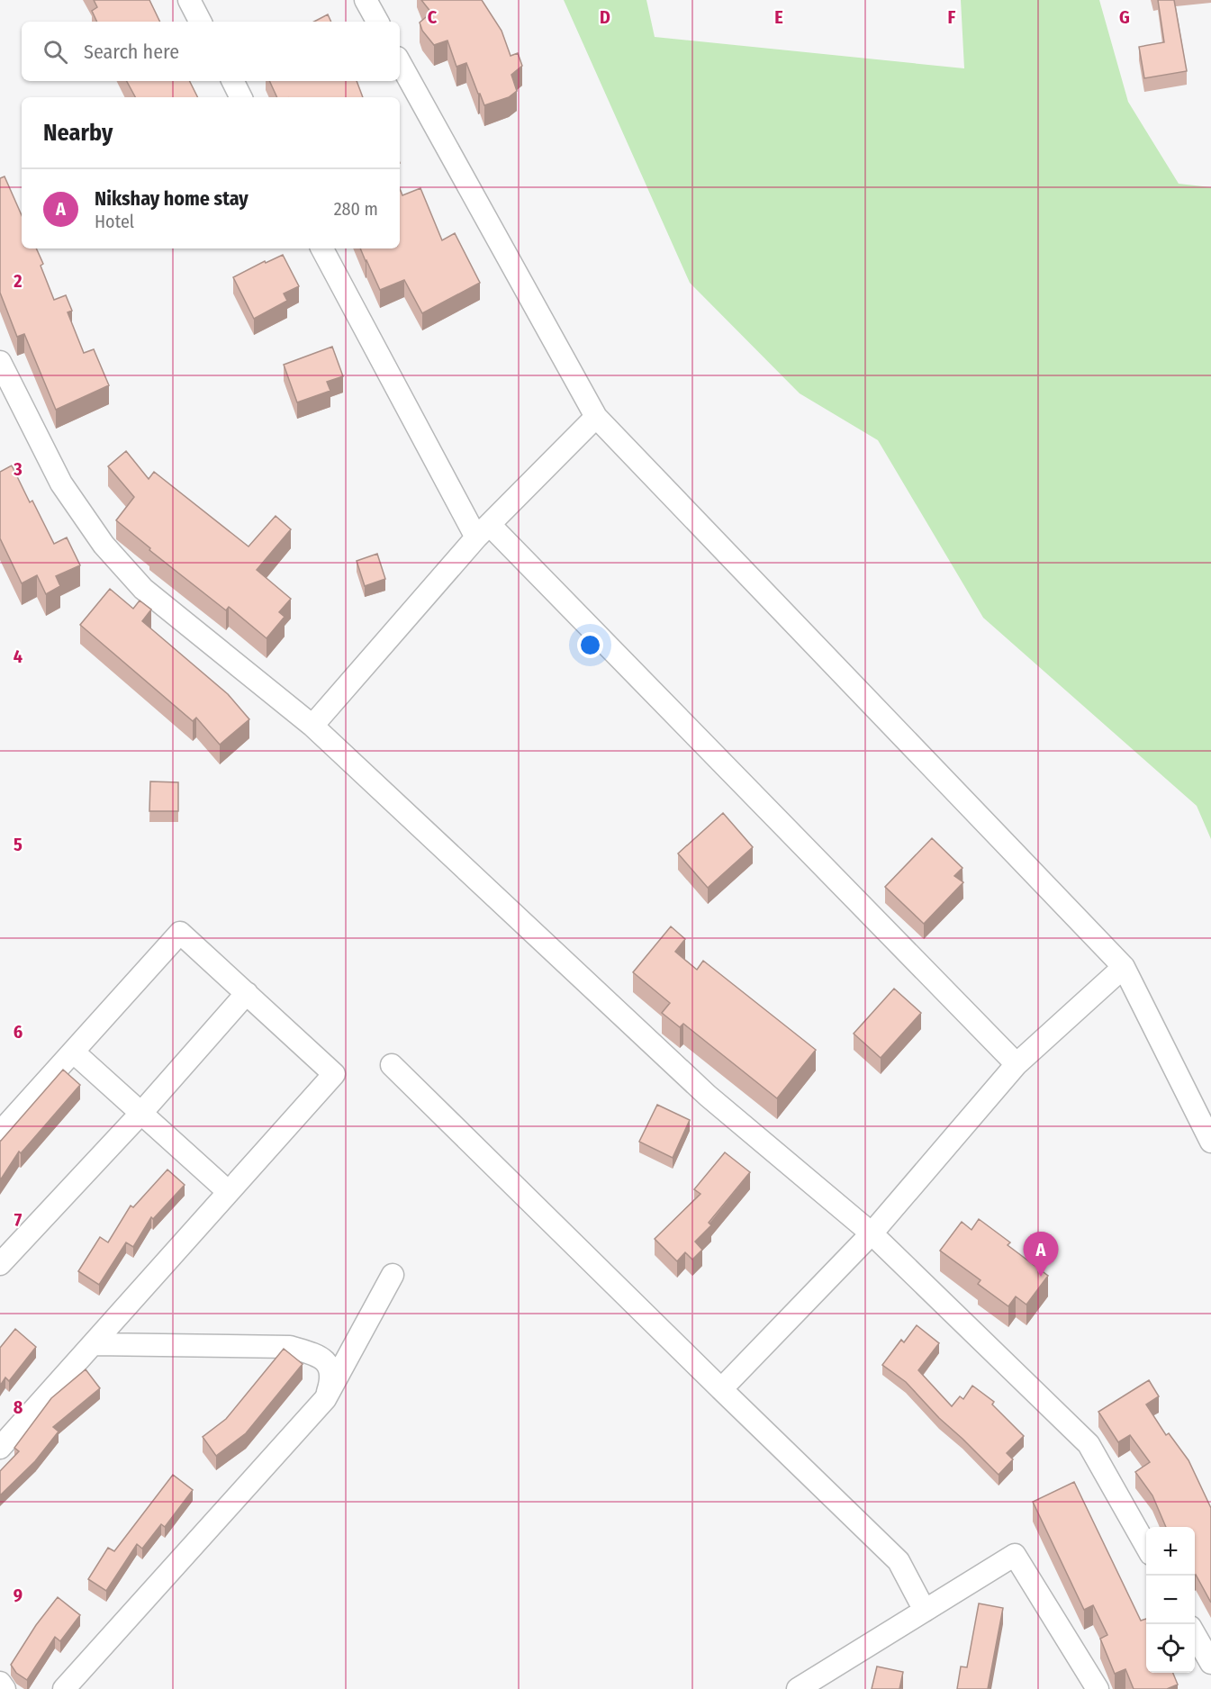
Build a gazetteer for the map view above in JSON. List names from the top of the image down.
{
  "page": {
    "search": "Search here",
    "heading": "Nearby",
    "list": [
      {
        "mark": "A",
        "name": "Nikshay home stay",
        "note": "Hotel",
        "value": "280 m"
      }
    ],
    "pins": "A",
    "map_buttons": ["+", "−"]
  },
  "grid": {
    "columns": [
      "C",
      "D",
      "E",
      "F",
      "G"
    ],
    "rows": [
      "2",
      "3",
      "4",
      "5",
      "6",
      "7",
      "8",
      "9"
    ]
  }
}
